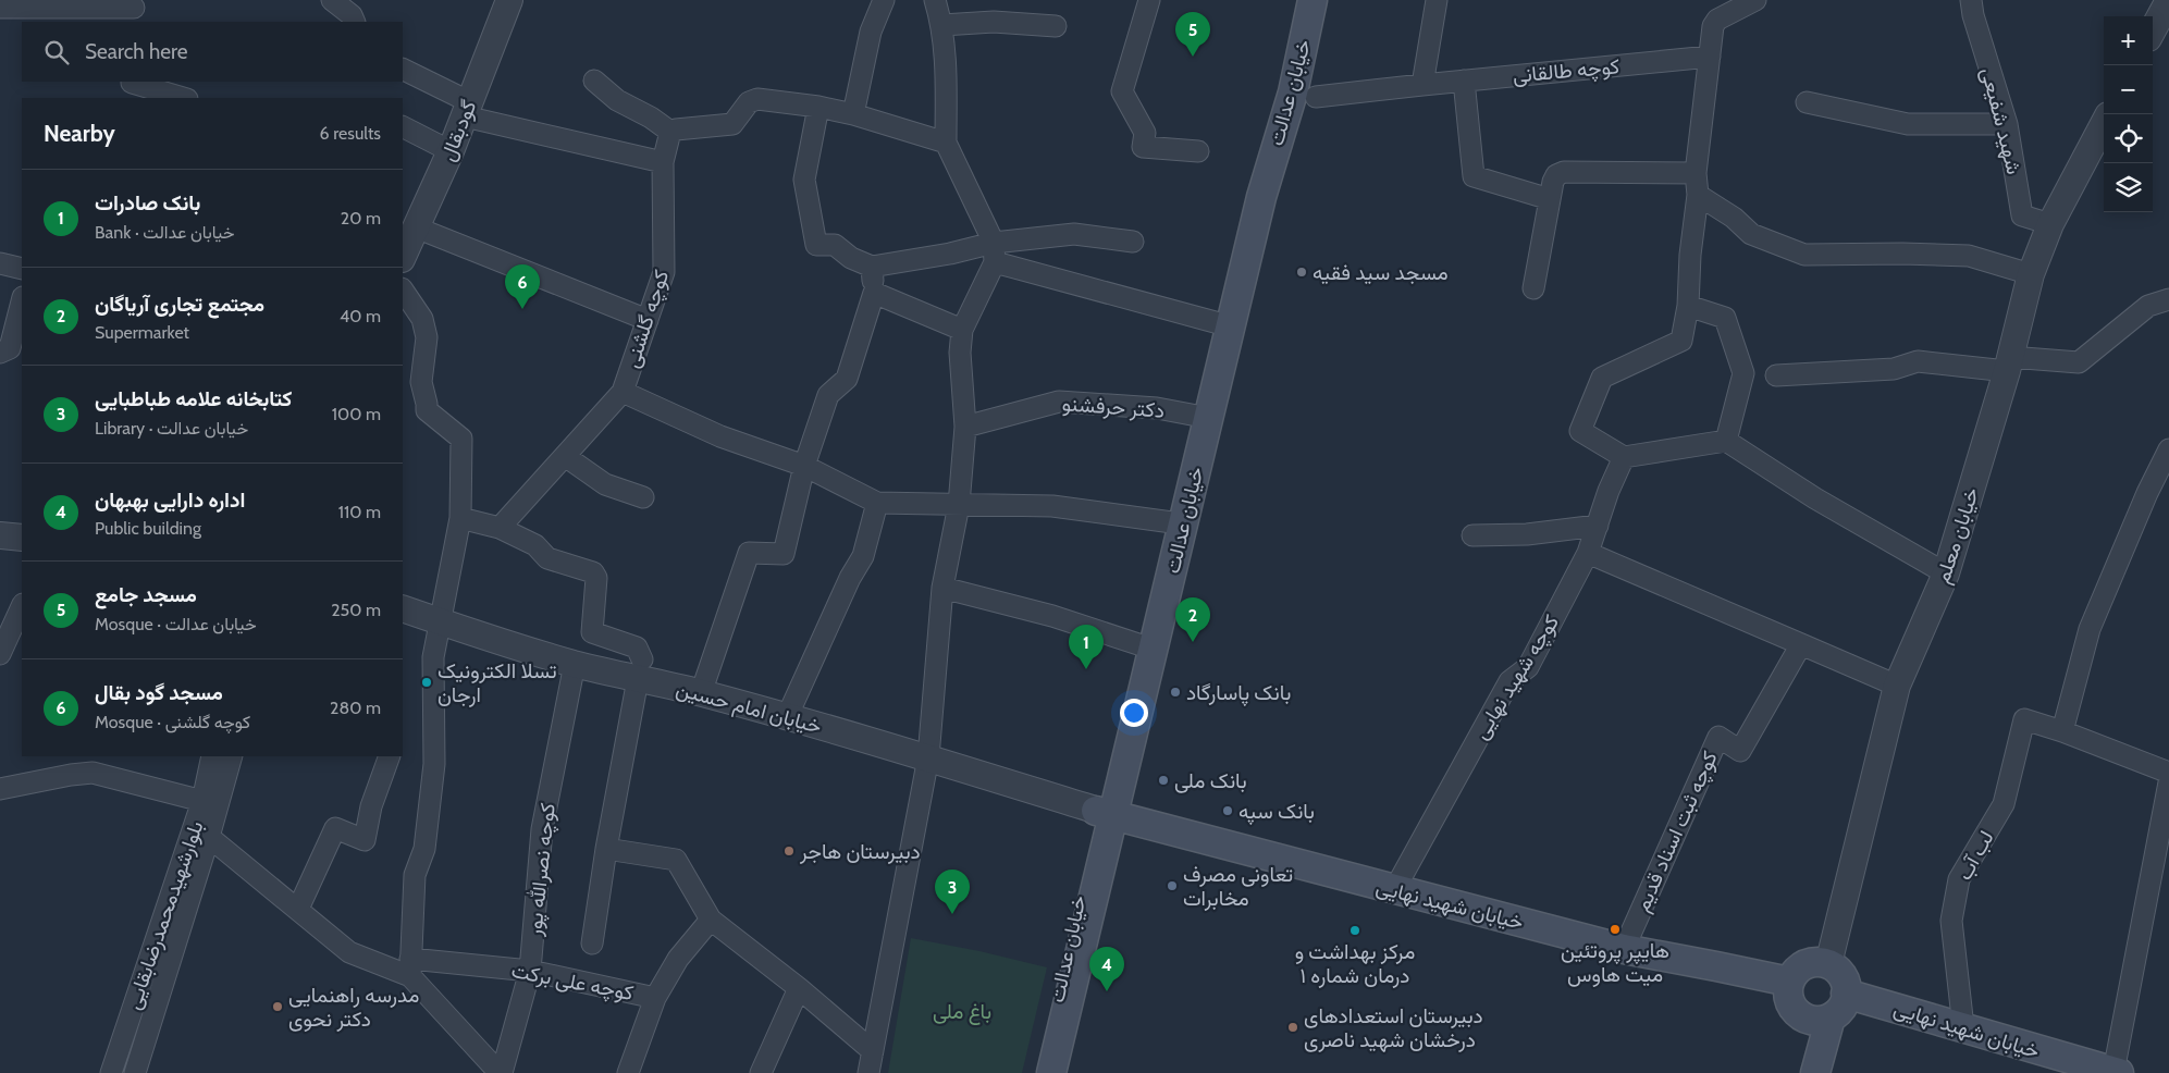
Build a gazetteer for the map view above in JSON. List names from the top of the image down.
{
  "streets": {
    "main road": ["خیابان عدالت", "خیابان شهید نهایی"],
    "street": [
      "کوچه طالقانی",
      "شهید شفیعی",
      "گودبقال",
      "کوچه گلشنی",
      "دکتر حرفشنو",
      "خیابان معلم",
      "کوچه شهید نهایی",
      "خیابان امام حسین",
      "کوچه ثبت اسناد قدیم",
      "لب آب",
      "کوچه نصرالله پور",
      "بلوارشهیدمحمدرضابقایی",
      "کوچه علی برکت"
    ]
  },
  "crossings": [
    ["خیابان عدالت", "دکتر حرفشنو"],
    ["خیابان عدالت", "خیابان امام حسین"],
    ["خیابان عدالت", "خیابان شهید نهایی"],
    ["شهید شفیعی", "خیابان معلم"],
    ["خیابان معلم", "خیابان شهید نهایی"],
    ["کوچه شهید نهایی", "خیابان شهید نهایی"],
    ["خیابان امام حسین", "کوچه نصرالله پور"],
    ["خیابان امام حسین", "خیابان شهید نهایی"],
    ["کوچه ثبت اسناد قدیم", "خیابان شهید نهایی"],
    ["لب آب", "خیابان شهید نهایی"],
    ["کوچه نصرالله پور", "کوچه علی برکت"]
  ],
  "parks": ["باغ ملی"],
  "places": [
    "مسجد سید فقیه",
    "تسلا الکترونیک ارجان",
    "بانک پاسارگاد",
    "بانک ملی",
    "بانک سپه",
    "دبیرستان هاجر",
    "تعاونی مصرف مخابرات",
    "هایپر پروتئین میت هاوس",
    "مرکز بهداشت و درمان شماره ۱",
    "مدرسه راهنمایی دکتر نحوی",
    "دبیرستان استعدادهای درخشان شهید ناصری"
  ],
  "page": {
    "pins": [
      "5",
      "6",
      "2",
      "1",
      "3",
      "4"
    ],
    "map_buttons": ["+", "−"],
    "search": "Search here",
    "heading": ["Nearby", "6 results"],
    "list": [
      {
        "mark": "1",
        "name": "بانک صادرات",
        "note": "Bank · خیابان عدالت",
        "value": "20 m"
      },
      {
        "mark": "2",
        "name": "مجتمع تجاری آریاگان",
        "note": "Supermarket",
        "value": "40 m"
      },
      {
        "mark": "3",
        "name": "کتابخانه علامه طباطبایی",
        "note": "Library · خیابان عدالت",
        "value": "100 m"
      },
      {
        "mark": "4",
        "name": "اداره دارایی بهبهان",
        "note": "Public building",
        "value": "110 m"
      },
      {
        "mark": "5",
        "name": "مسجد جامع",
        "note": "Mosque · خیابان عدالت",
        "value": "250 m"
      },
      {
        "mark": "6",
        "name": "مسجد گود بقال",
        "note": "Mosque · کوچه گلشنی",
        "value": "280 m"
      }
    ]
  }
}
